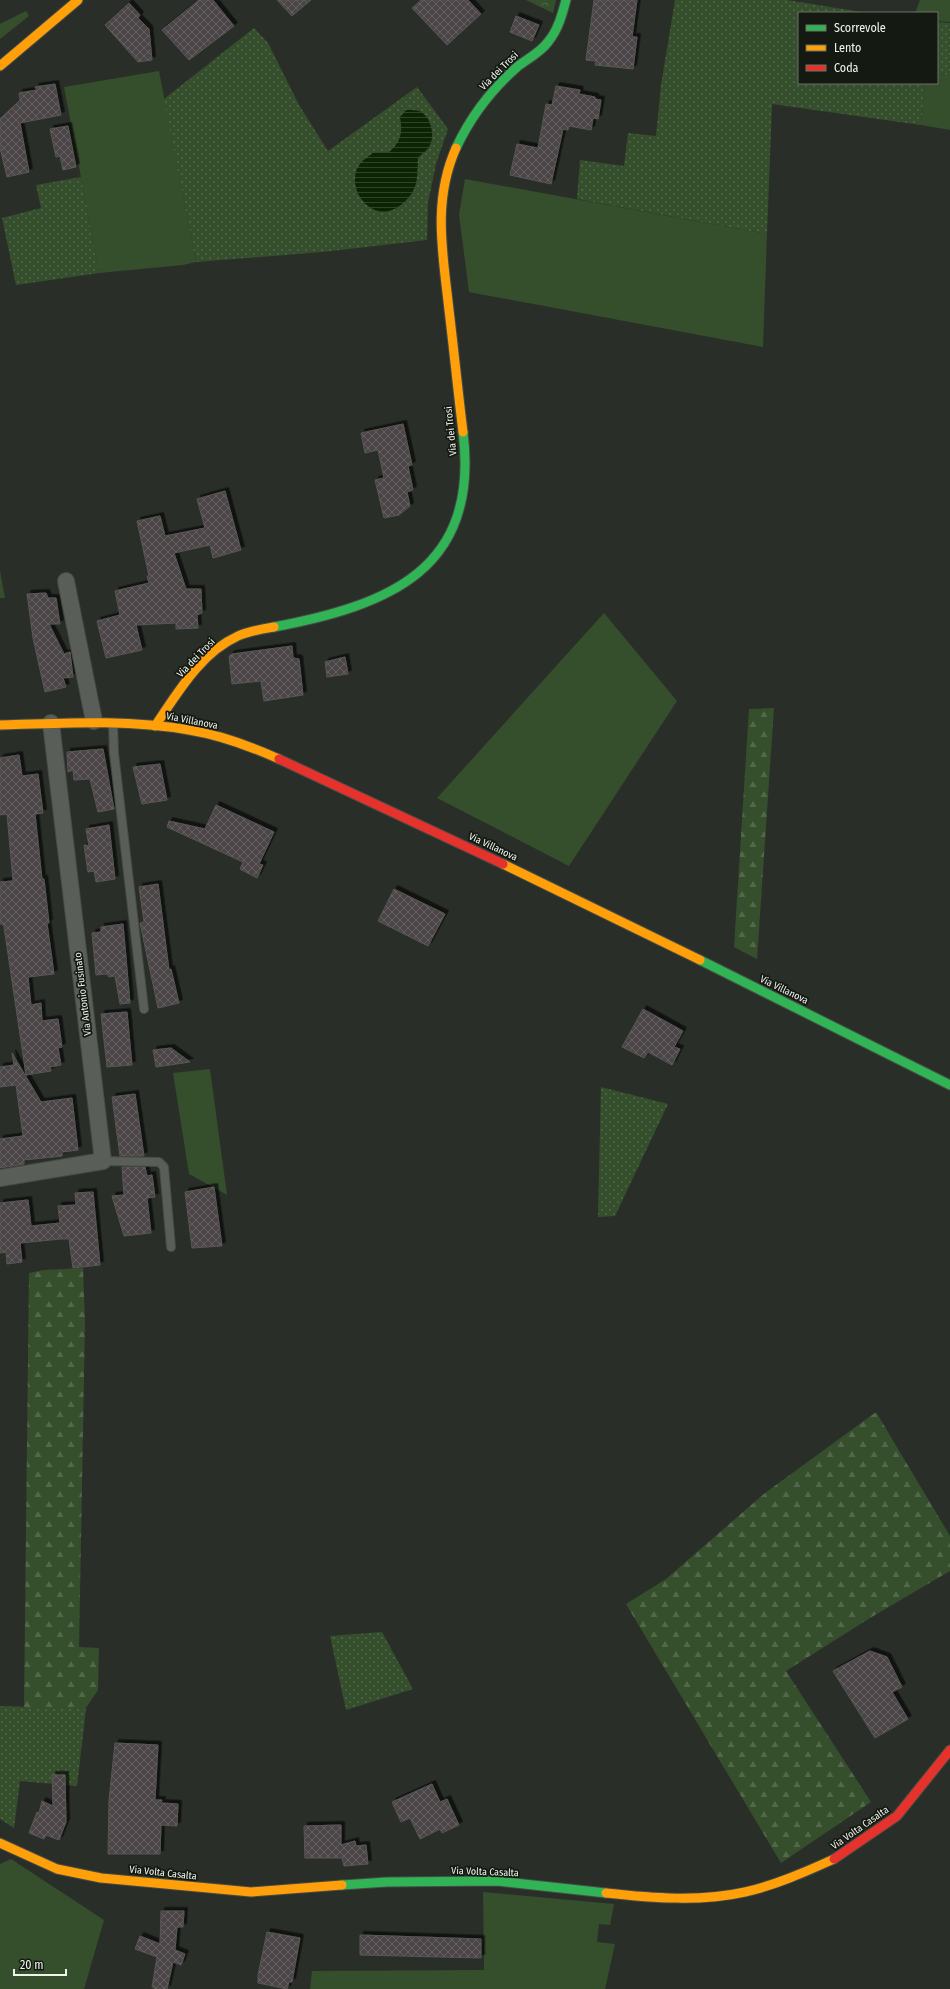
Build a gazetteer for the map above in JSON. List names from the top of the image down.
{
  "streets": {
    "street": [
      "Via dei Trosi",
      "Via Villanova",
      "Via Antonio Fusinato",
      "Via Volta Casalta"
    ]
  },
  "crossings": [
    ["Via dei Trosi", "Via Villanova"],
    ["Via Villanova", "Via Antonio Fusinato"]
  ],
  "legend": ["Scorrevole", "Lento", "Coda"],
  "scale_bar": "20 m"
}
